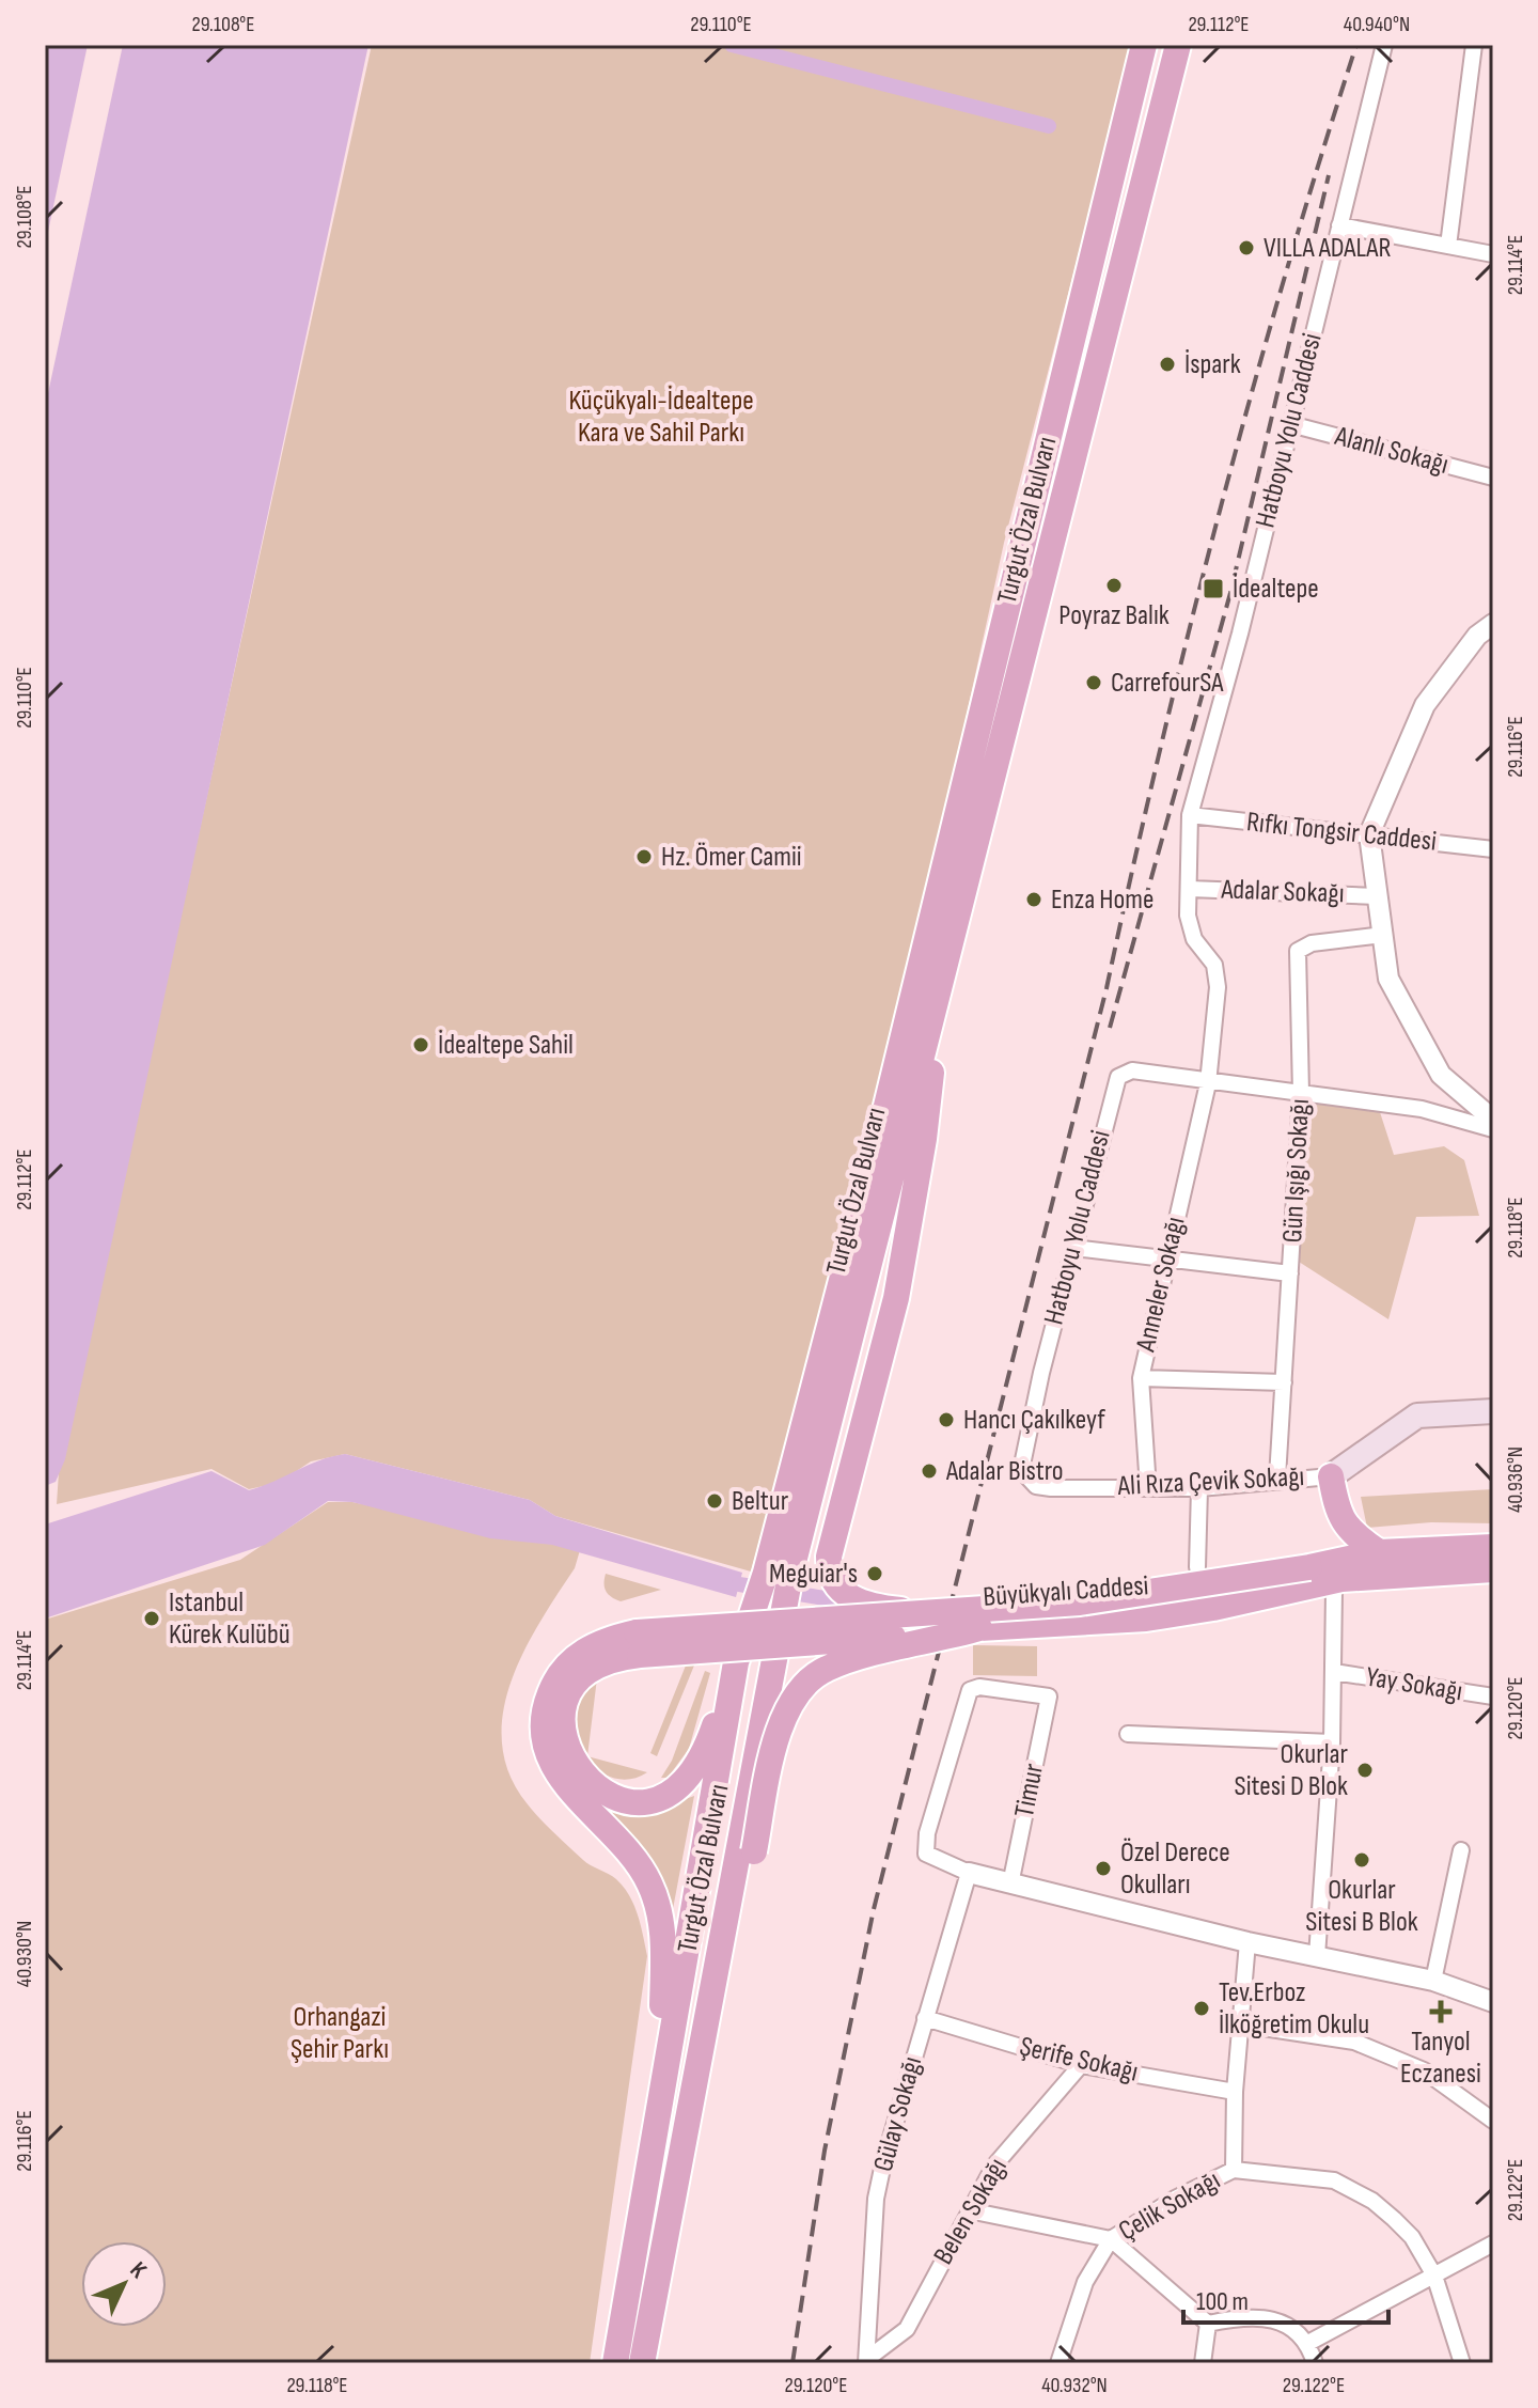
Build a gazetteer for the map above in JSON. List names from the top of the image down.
{
  "streets": {
    "highway": ["Turgut Özal Bulvarı", "Büyükyalı Caddesi"],
    "main road": ["Ali Rıza Çevik Sokağı"],
    "street": [
      "Hatboyu Yolu Caddesi",
      "Alanlı Sokağı",
      "Rıfkı Tongsir Caddesi",
      "Adalar Sokağı",
      "Gün Işığı Sokağı",
      "Anneler Sokağı",
      "Yay Sokağı",
      "Timur",
      "Şerife Sokağı",
      "Gülay Sokağı",
      "Çelik Sokağı",
      "Belen Sokağı"
    ]
  },
  "crossings": [
    ["Hatboyu Yolu Caddesi", "Alanlı Sokağı"],
    ["Hatboyu Yolu Caddesi", "Rıfkı Tongsir Caddesi"],
    ["Hatboyu Yolu Caddesi", "Adalar Sokağı"],
    ["Hatboyu Yolu Caddesi", "Anneler Sokağı"],
    ["Hatboyu Yolu Caddesi", "Ali Rıza Çevik Sokağı"],
    ["Adalar Sokağı", "Anneler Sokağı"],
    ["Gün Işığı Sokağı", "Ali Rıza Çevik Sokağı"],
    ["Anneler Sokağı", "Ali Rıza Çevik Sokağı"],
    ["Timur", "Gülay Sokağı"],
    ["Şerife Sokağı", "Gülay Sokağı"],
    ["Şerife Sokağı", "Belen Sokağı"],
    ["Gülay Sokağı", "Belen Sokağı"]
  ],
  "parks": ["Küçükyalı-İdealtepe Kara ve Sahil Parkı", "Orhangazi Şehir Parkı"],
  "places": {
    "other": [
      "VILLA ADALAR",
      "İspark",
      "Poyraz Balık",
      "CarrefourSA",
      "Hz. Ömer Camii",
      "Enza Home",
      "İdealtepe Sahil",
      "Hancı Çakılkeyf",
      "Adalar Bistro",
      "Beltur",
      "Meguiar's",
      "Istanbul Kürek Kulübü",
      "Okurlar Sitesi D Blok",
      "Okurlar Sitesi B Blok",
      "Özel Derece Okulları",
      "Tev.Erboz İlköğretim Okulu"
    ],
    "transit": ["İdealtepe"],
    "health": ["Tanyol Eczanesi"]
  },
  "scale_bar": "100 m",
  "north": "top right",
  "coordinates": [
    "29.108°E",
    "29.110°E",
    "29.112°E",
    "40.940°N",
    "29.114°E",
    "29.116°E",
    "29.118°E",
    "40.936°N",
    "29.120°E",
    "40.930°N",
    "29.122°E",
    "40.932°N"
  ]
}
